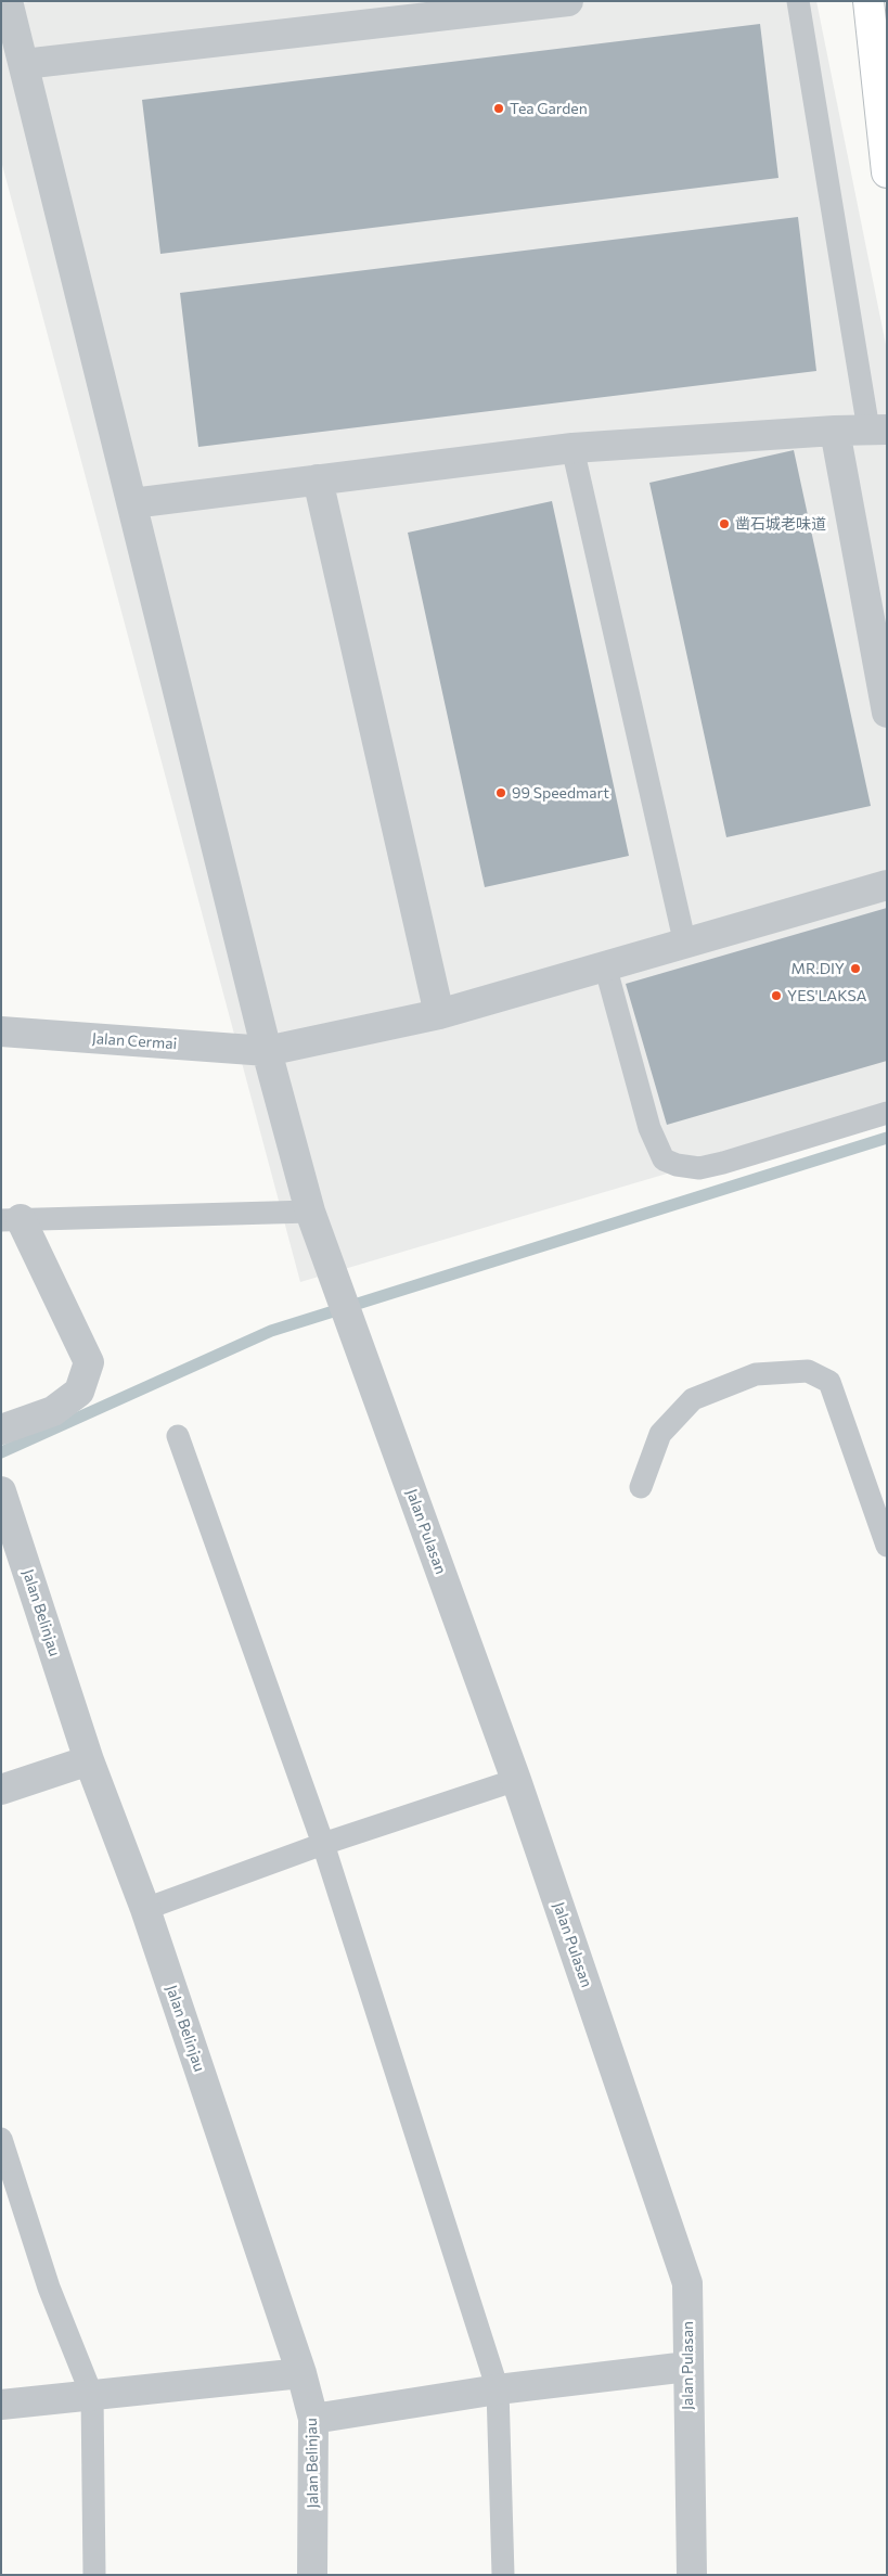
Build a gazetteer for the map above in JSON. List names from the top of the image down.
{
  "streets": {
    "street": ["Jalan Cermai", "Jalan Pulasan", "Jalan Belinjau"]
  },
  "crossings": [
    ["Jalan Cermai", "Jalan Pulasan"]
  ],
  "places": [
    "Tea Garden",
    "凿石城老味道",
    "99 Speedmart",
    "MR.DIY",
    "YES'LAKSA"
  ]
}
